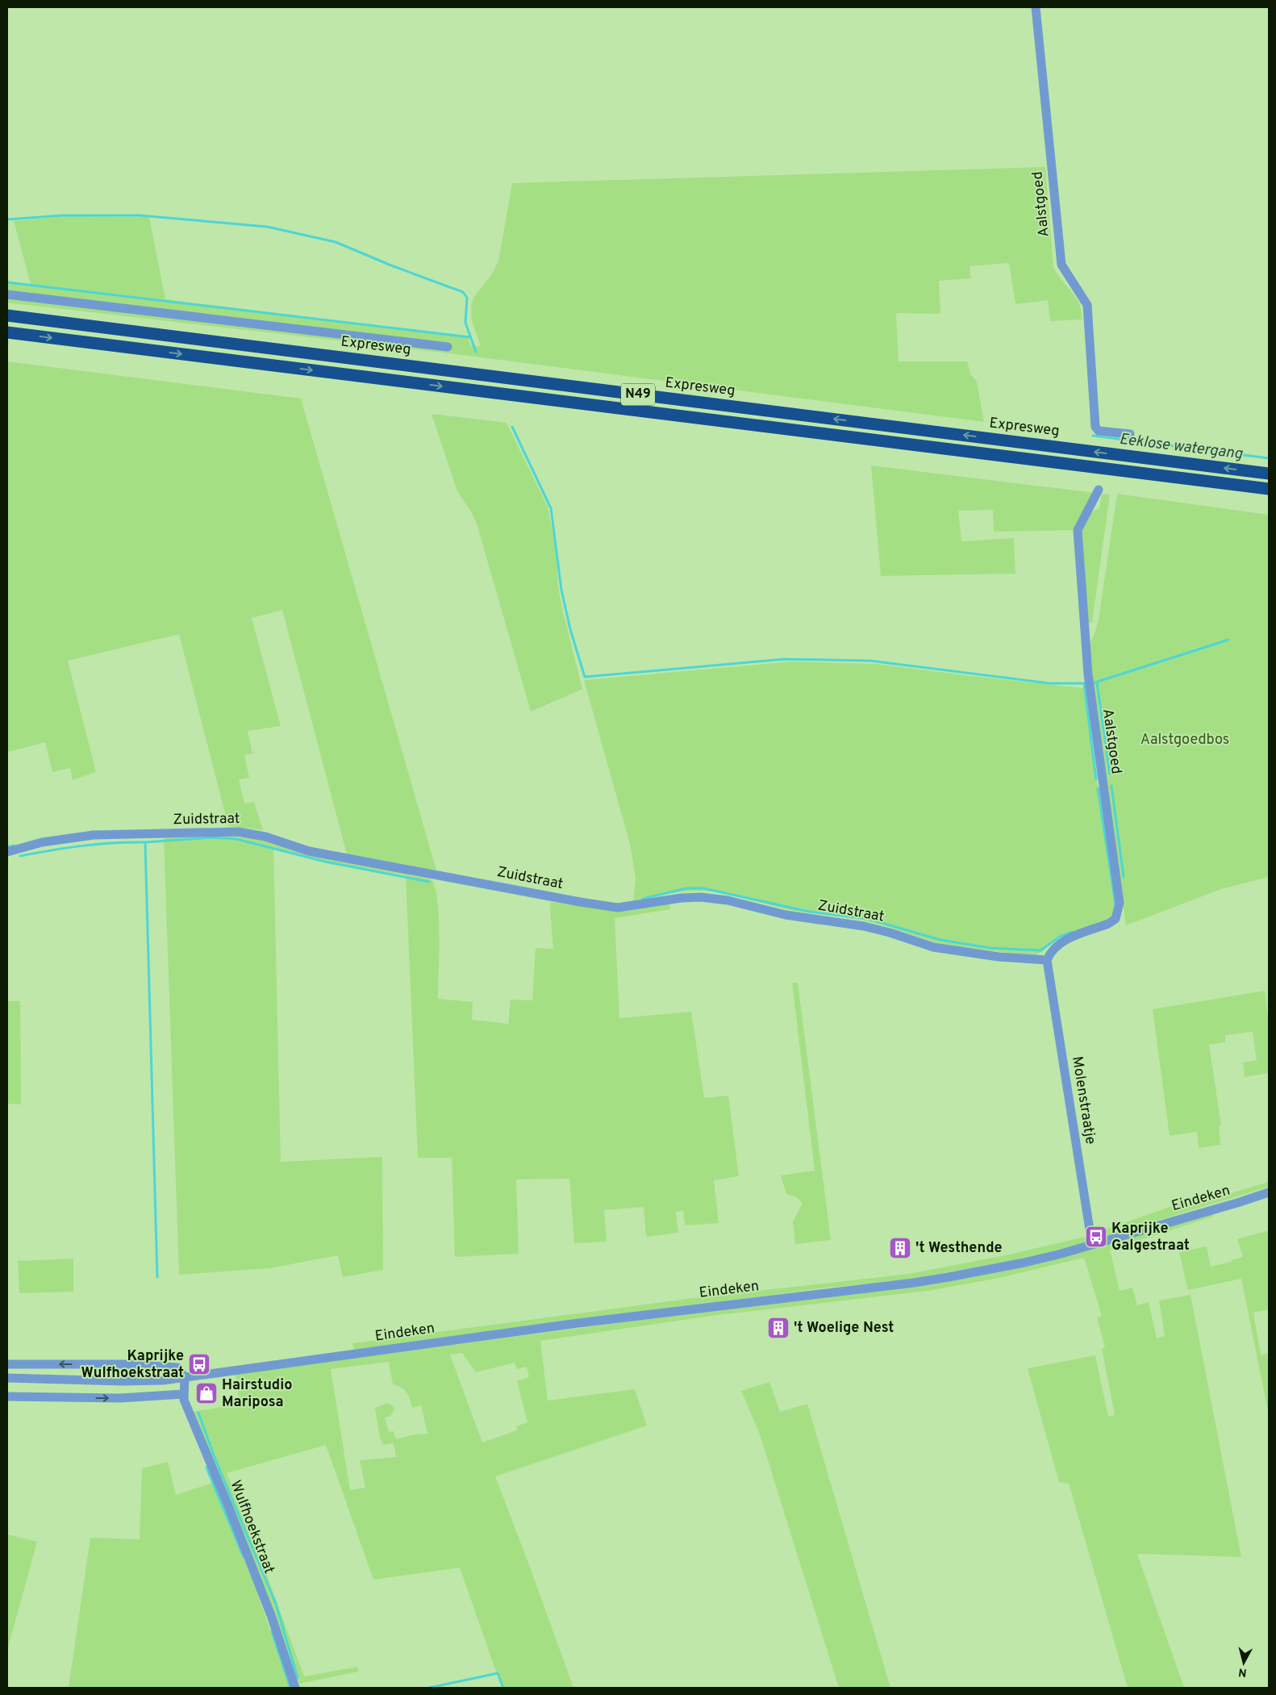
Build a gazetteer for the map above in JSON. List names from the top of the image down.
{
  "streets": {
    "highway": ["Expresweg", "N49"],
    "street": [
      "Aalstgoed",
      "Zuidstraat",
      "Molenstraatje",
      "Eindeken",
      "Wulfhoekstraat"
    ]
  },
  "crossings": [
    ["Aalstgoed", "Zuidstraat"],
    ["Aalstgoed", "Molenstraatje"],
    ["Zuidstraat", "Molenstraatje"],
    ["Molenstraatje", "Eindeken"],
    ["Eindeken", "Wulfhoekstraat"]
  ],
  "water": ["Eeklose watergang"],
  "parks": ["Aalstgoedbos"],
  "places": {
    "bus stop": ["Kaprijke Galgestraat", "Kaprijke Wulfhoekstraat"],
    "building": ["'t Westhende", "'t Woelige Nest"],
    "shop": ["Hairstudio Mariposa"]
  },
  "north": "bottom"
}
